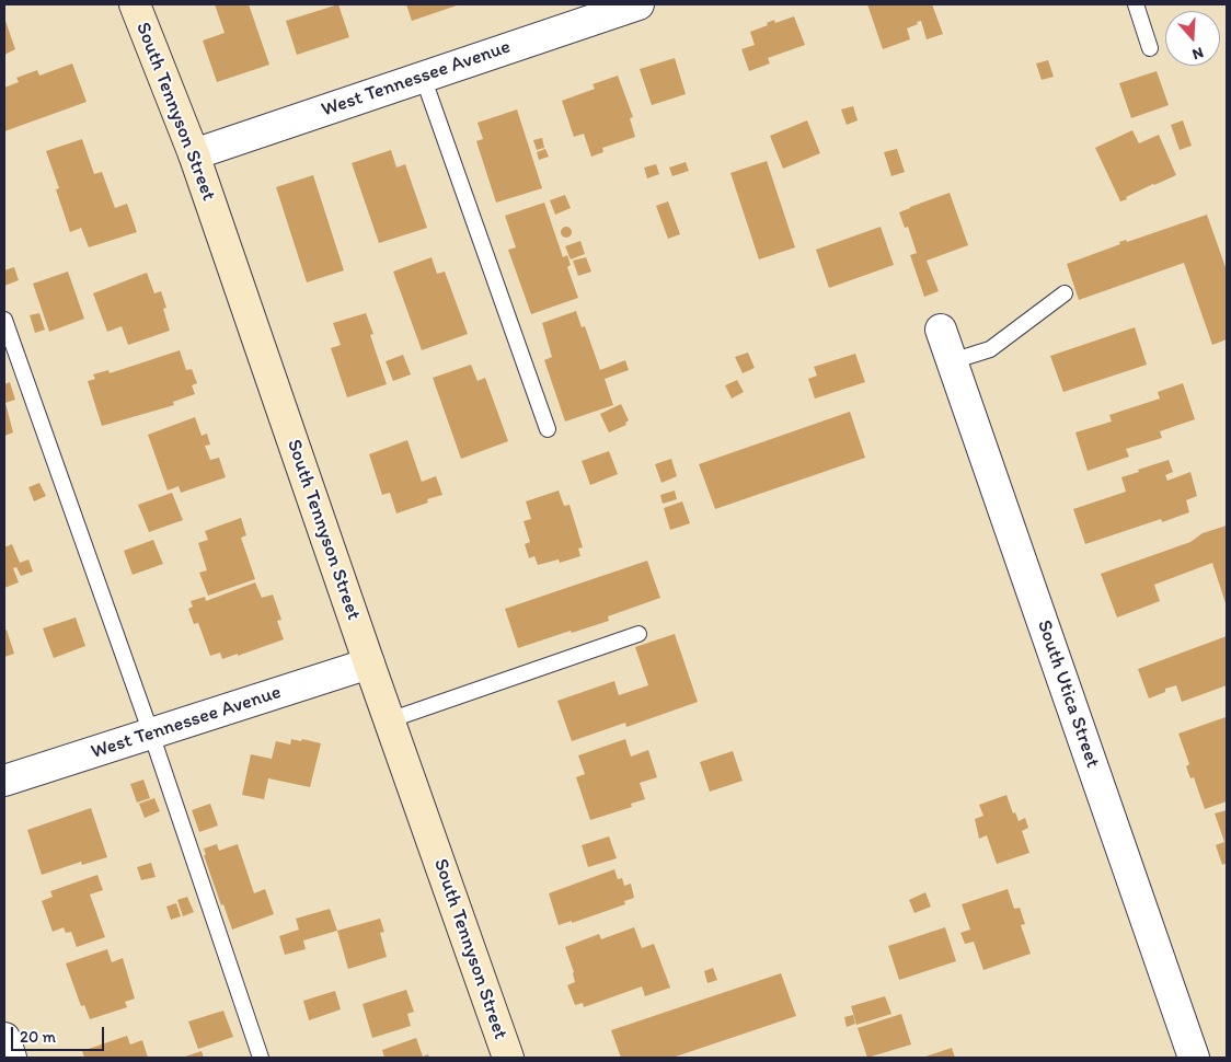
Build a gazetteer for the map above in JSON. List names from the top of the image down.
{
  "streets": {
    "street": ["West Tennessee Avenue", "South Tennyson Street", "South Utica Street"]
  },
  "crossings": [
    ["West Tennessee Avenue", "South Tennyson Street"]
  ],
  "scale_bar": "20 m",
  "north": "bottom"
}
